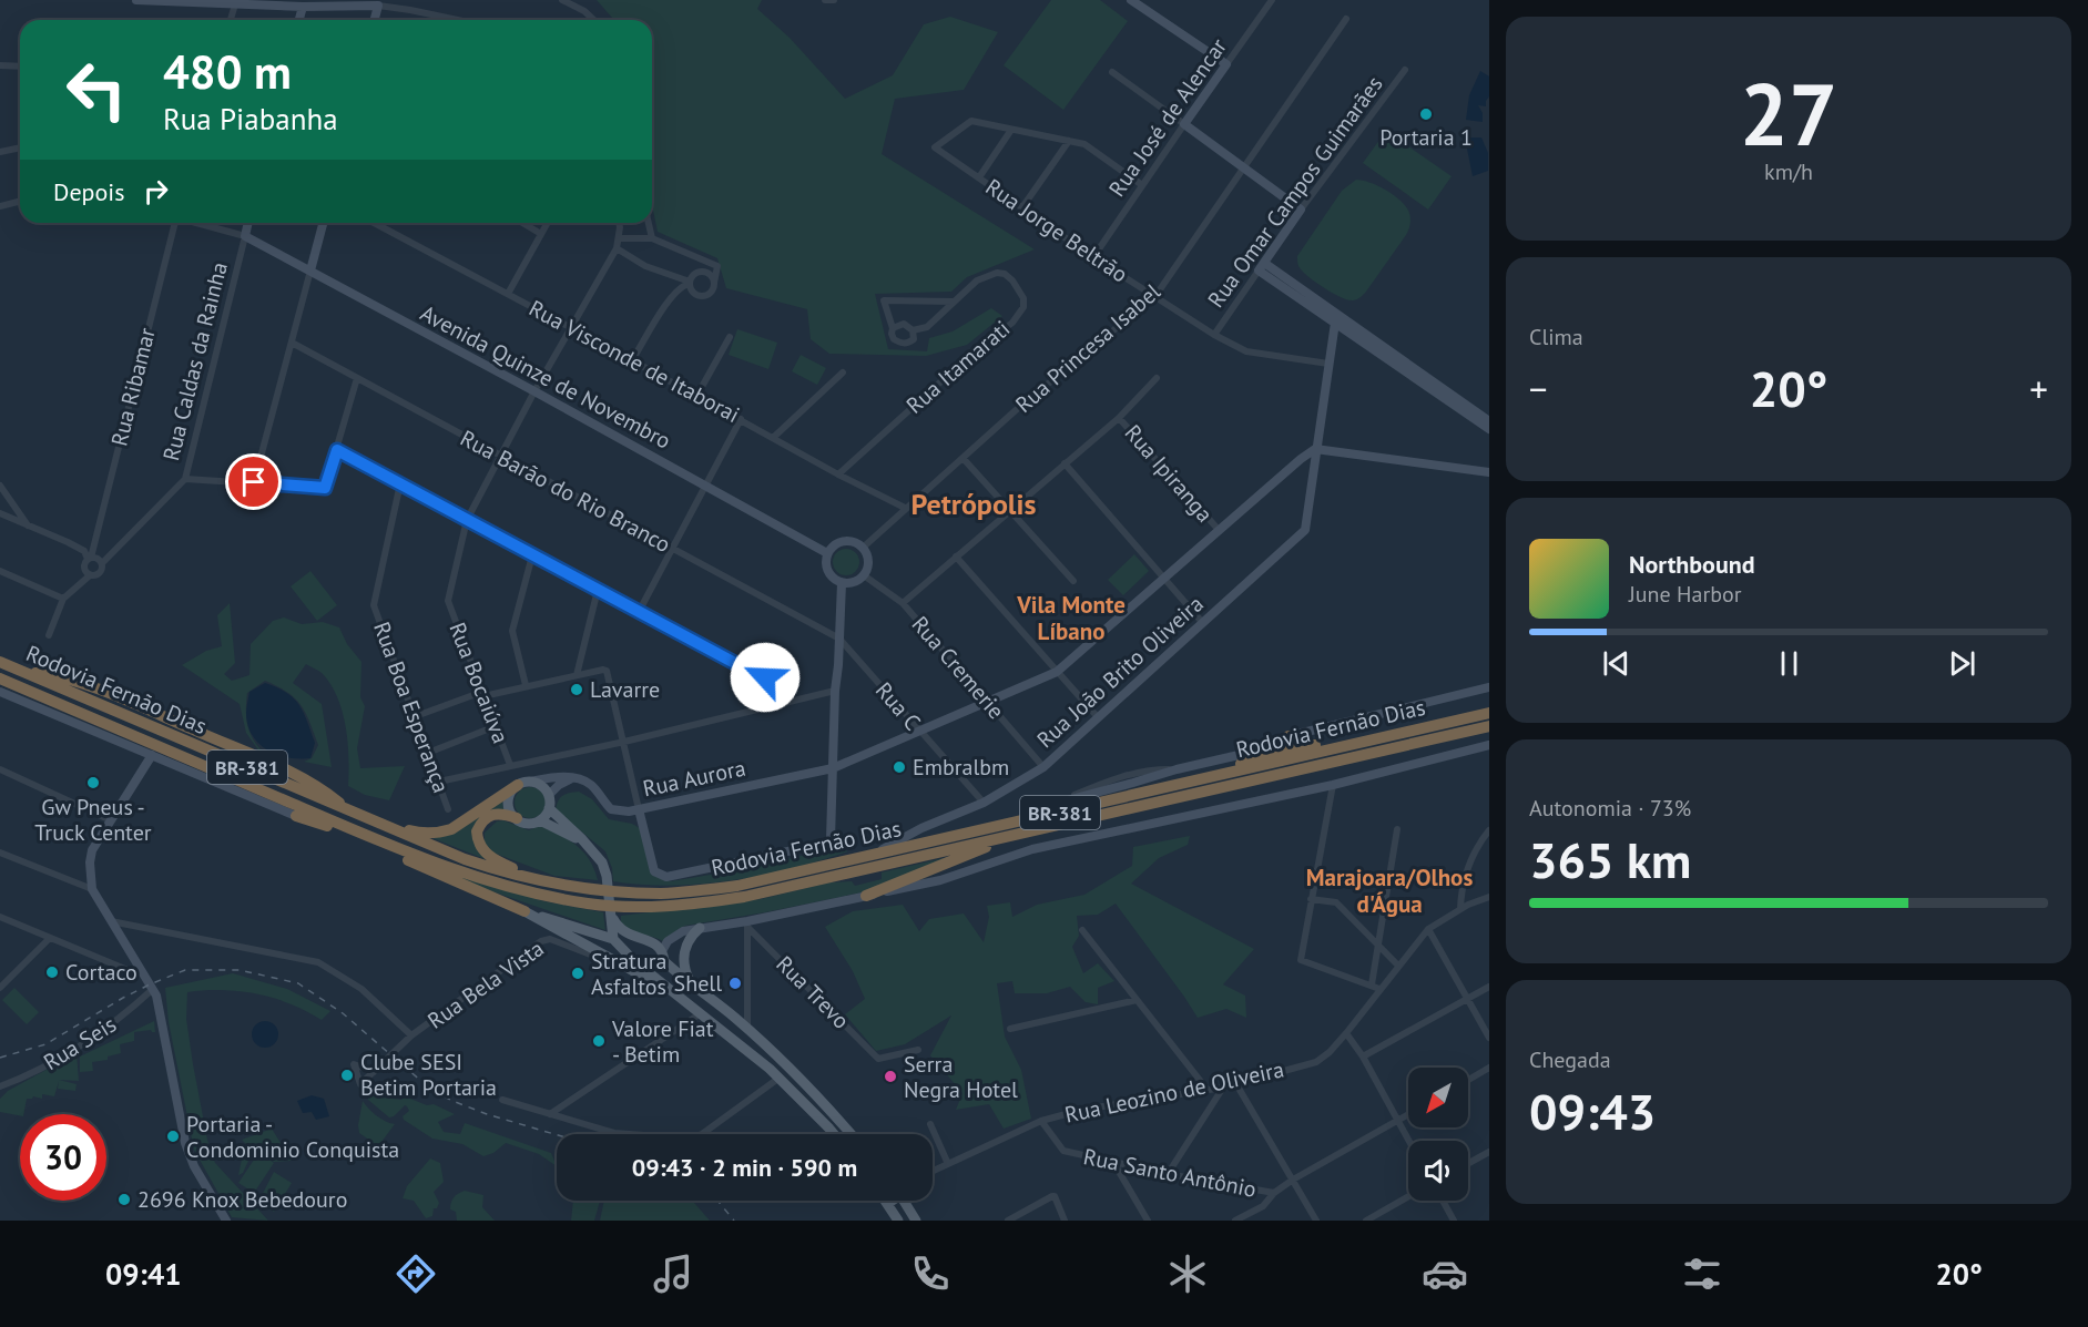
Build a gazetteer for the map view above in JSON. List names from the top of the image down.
{
  "streets": {
    "highway": ["Rodovia Fernão Dias", "BR-381"],
    "street": [
      "Rua José de Alencar",
      "Rua Omar Campos Guimarães",
      "Rua Jorge Beltrão",
      "Rua Princesa Isabel",
      "Rua Caldas da Rainha",
      "Rua Visconde de Itaborai",
      "Rua Itamarati",
      "Avenida Quinze de Novembro",
      "Rua Ribamar",
      "Rua Ipiranga",
      "Rua Barão do Rio Branco",
      "Rua Cremerie",
      "Rua João Brito Oliveira",
      "Rua Bocaiúva",
      "Rua C",
      "Rua Boa Esperança",
      "Rua Aurora",
      "Rua Bela Vista",
      "Rua Trevo",
      "Rua Seis",
      "Rua Leozino de Oliveira",
      "Rua Santo Antônio"
    ]
  },
  "crossings": [
    ["Rua José de Alencar", "Rua Jorge Beltrão"],
    ["Rua Omar Campos Guimarães", "Rua Jorge Beltrão"],
    ["Rua Jorge Beltrão", "Rua Princesa Isabel"],
    ["Rua Princesa Isabel", "Rua Visconde de Itaborai"],
    ["Rua Princesa Isabel", "Avenida Quinze de Novembro"],
    ["Rua Princesa Isabel", "Rua Cremerie"],
    ["Rua Caldas da Rainha", "Avenida Quinze de Novembro"],
    ["Rua Caldas da Rainha", "Rua Ribamar"],
    ["Rua Visconde de Itaborai", "Rua Itamarati"],
    ["Avenida Quinze de Novembro", "Rua Cremerie"],
    ["Rua Ipiranga", "Rua Aurora"],
    ["Rua Barão do Rio Branco", "Rua C"],
    ["Rua Cremerie", "Rua João Brito Oliveira"],
    ["Rua Cremerie", "Rua Aurora"],
    ["Rua João Brito Oliveira", "Rodovia Fernão Dias"],
    ["Rua João Brito Oliveira", "Rua C"],
    ["Rua João Brito Oliveira", "Rua Aurora"],
    ["Rodovia Fernão Dias", "BR-381"],
    ["Rua C", "Rua Aurora"],
    ["BR-381", "Rua Trevo"],
    ["Rua Leozino de Oliveira", "Rua Santo Antônio"]
  ],
  "districts": ["Petrópolis", "Vila Monte Líbano", "Marajoara/Olhos d'Água"],
  "places": [
    "Portaria 1",
    "Lavarre",
    "Embralbm",
    "Gw Pneus - Truck Center",
    "Cortaco",
    "Stratura Asfaltos",
    "Shell",
    "Valore Fiat - Betim",
    "Clube SESI Betim Portaria",
    "Serra Negra Hotel",
    "Portaria - Condominio Conquista",
    "2696 Knox Bebedouro"
  ],
  "north": "bottom left",
  "page": {
    "tile": [
      ["27", "km/h"],
      "Clima",
      ["Autonomia · 73%", "365 km"],
      ["Chegada", "09:43"]
    ],
    "turn": ["480 m", "Rua Piabanha"],
    "then": "Depois",
    "heat": ["−", "20°", "+"],
    "song": ["Northbound", "June Harbor"],
    "limit": "30",
    "trip": "09:43 · 2 min · 590 m",
    "tabs": ["09:41", "20°"]
  }
}
